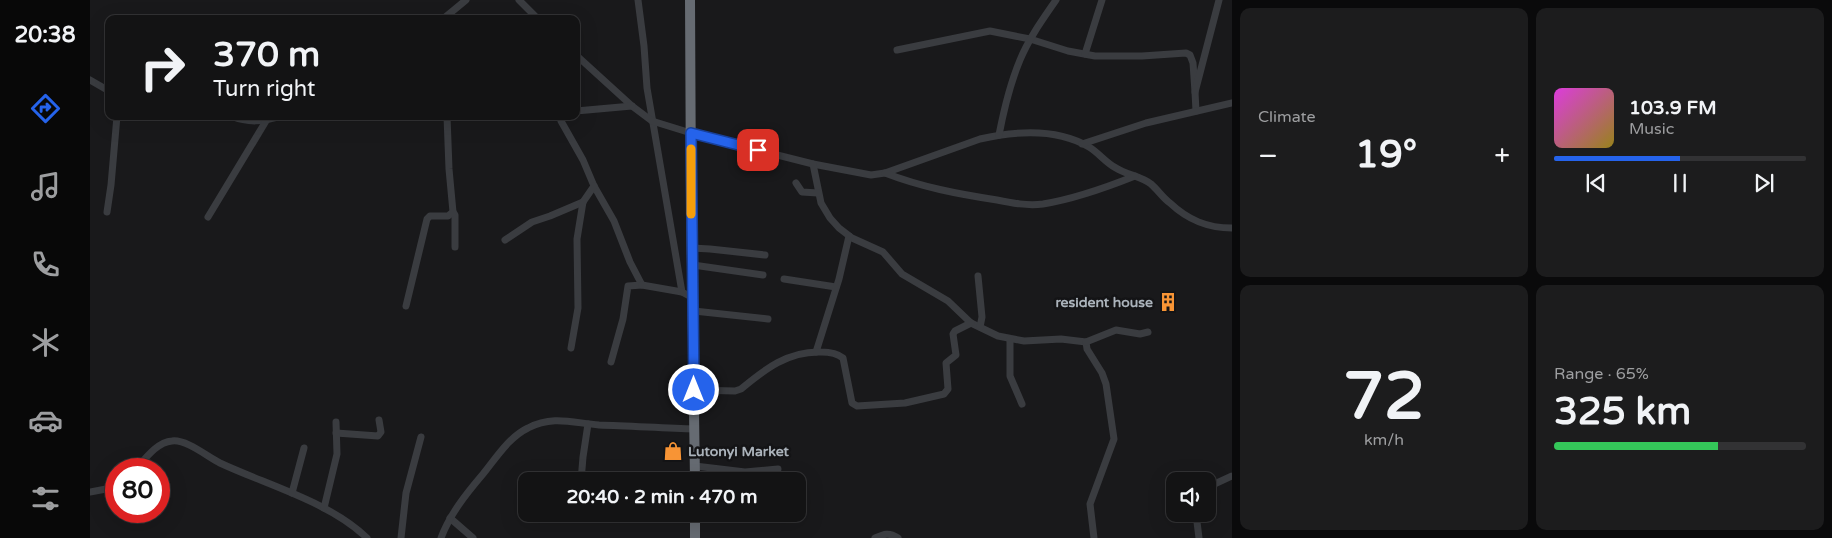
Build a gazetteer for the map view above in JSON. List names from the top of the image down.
{
  "places": {
    "building": ["resident house"],
    "shop": ["Lutonyi Market"]
  },
  "page": {
    "tabs": "20:38",
    "tile": [
      "Climate",
      ["72", "km/h"],
      ["Range · 65%", "325 km"]
    ],
    "turn": ["370 m", "Turn right"],
    "song": ["103.9 FM", "Music"],
    "heat": ["−", "19°", "+"],
    "limit": "80",
    "trip": "20:40 · 2 min · 470 m"
  }
}
